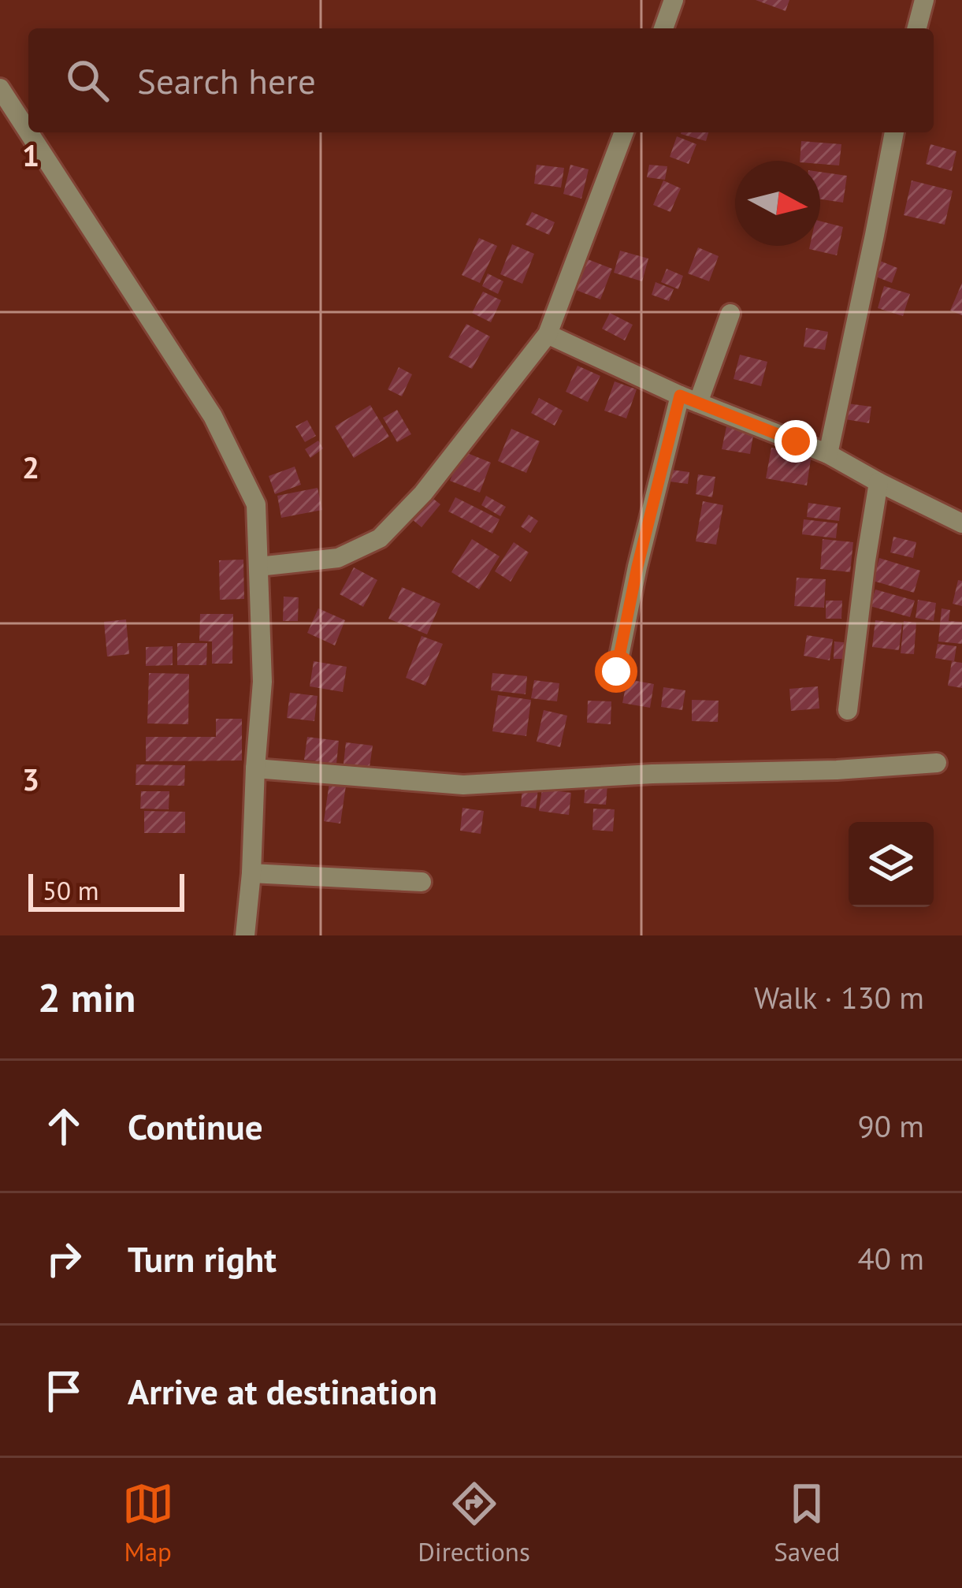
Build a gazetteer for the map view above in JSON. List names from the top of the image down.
{
  "scale_bar": "50 m",
  "north": "right",
  "page": {
    "search": "Search here",
    "scale": "50 m",
    "heading": ["2 min", "Walk · 130 m"],
    "list": [
      ["Continue", "90 m"],
      ["Turn right", "40 m"],
      "Arrive at destination"
    ],
    "nav": ["Map", "Directions", "Saved"]
  },
  "grid": {
    "rows": ["1", "2", "3"]
  }
}
